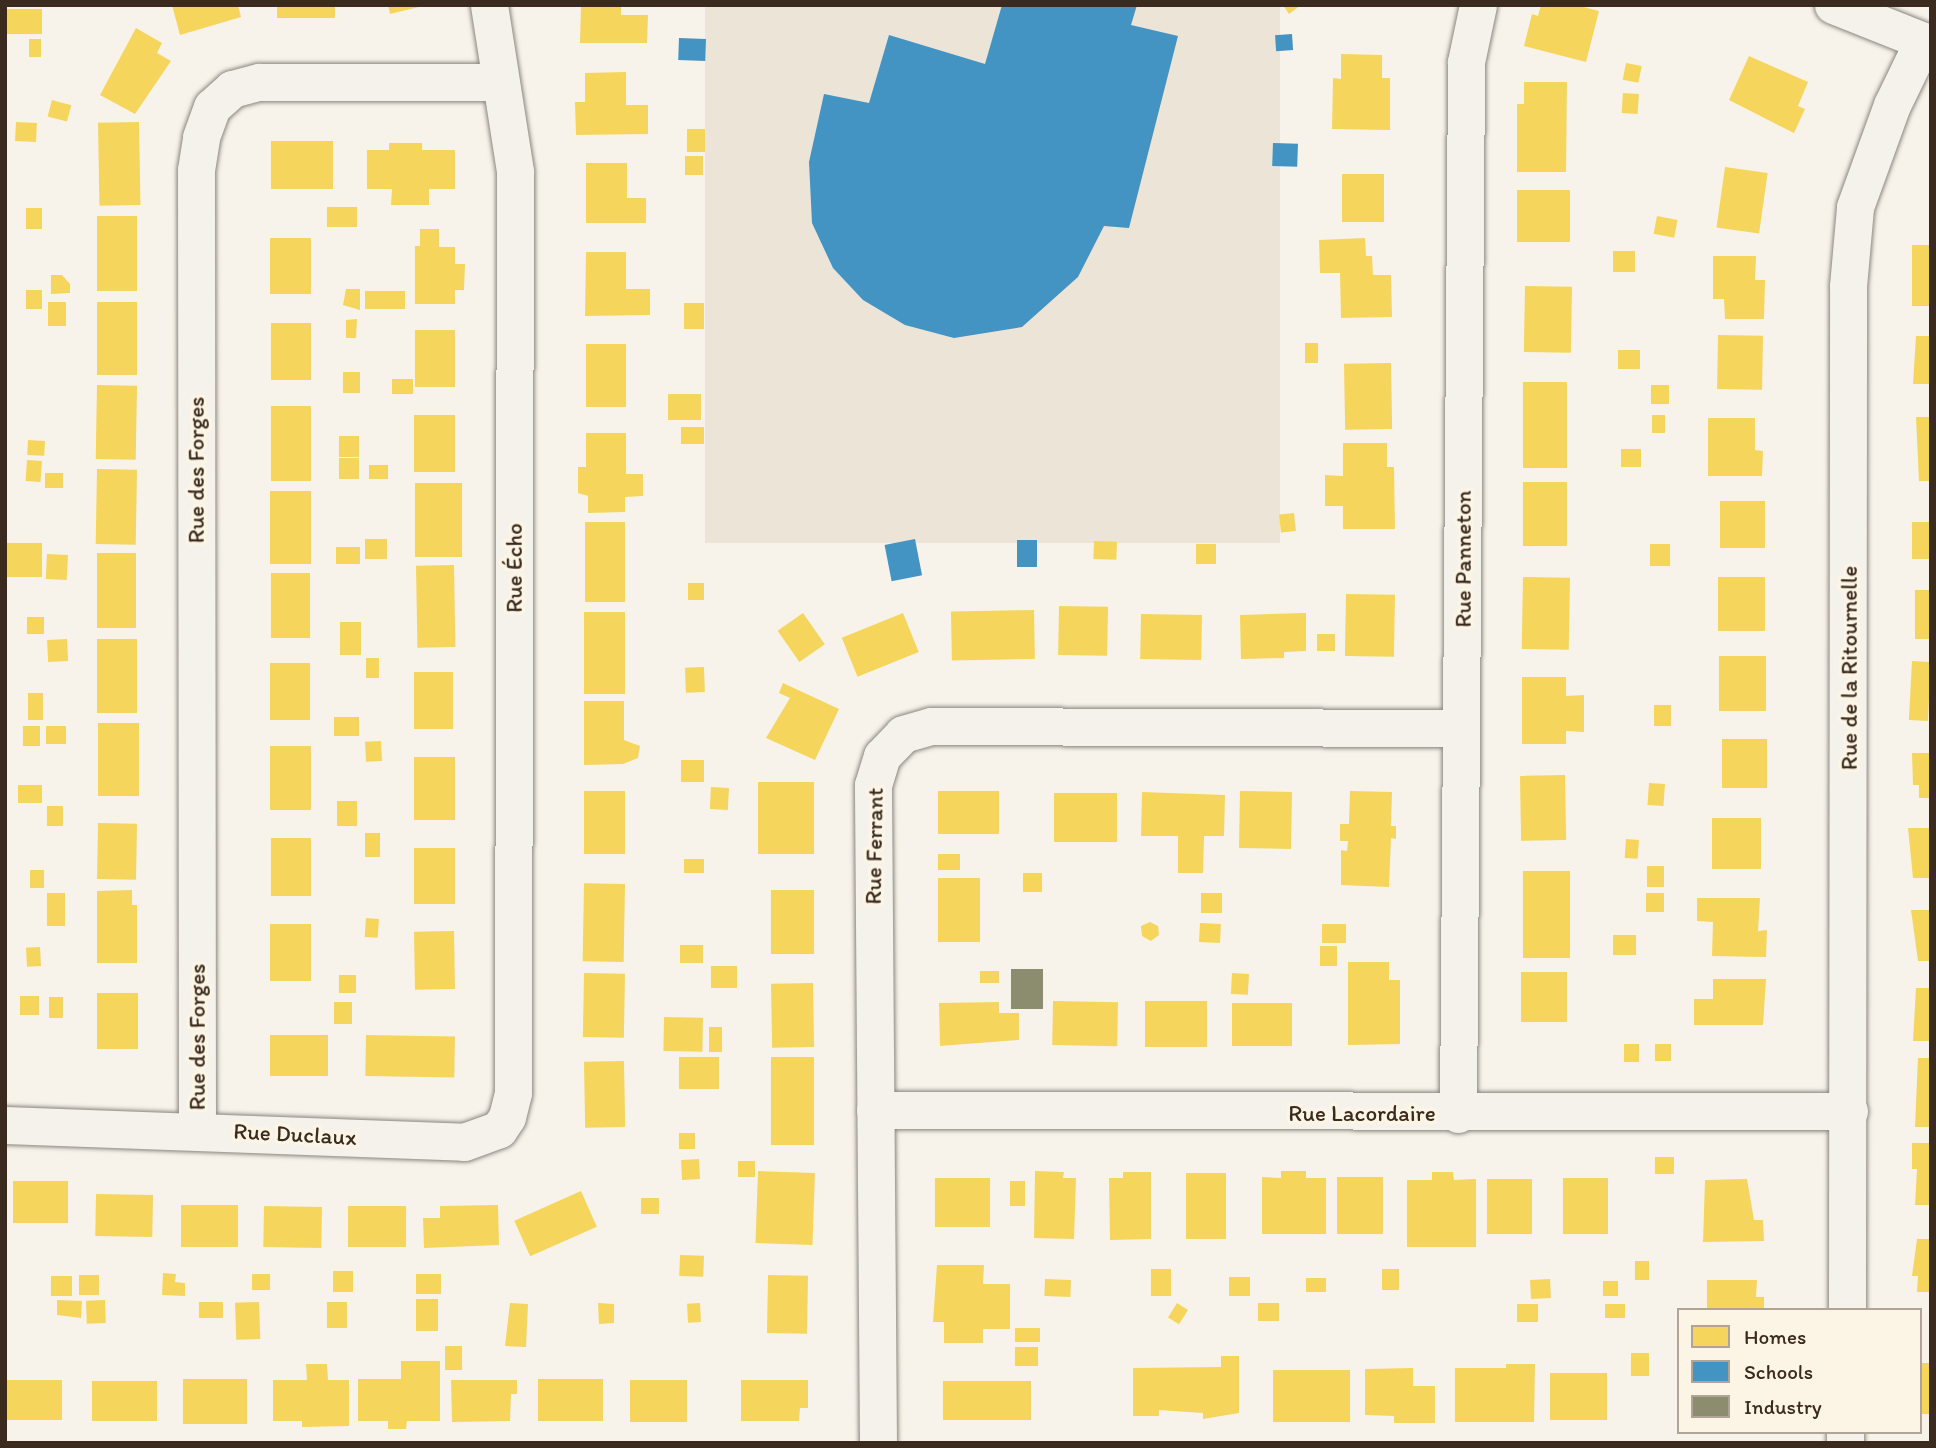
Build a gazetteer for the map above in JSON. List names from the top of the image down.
{
  "streets": {
    "street": [
      "Rue des Forges",
      "Rue Panneton",
      "Rue Écho",
      "Rue de la Ritournelle",
      "Rue Ferrant",
      "Rue Lacordaire",
      "Rue Duclaux"
    ]
  },
  "crossings": [
    ["Rue des Forges", "Rue Écho"],
    ["Rue des Forges", "Rue Duclaux"],
    ["Rue Panneton", "Rue Ferrant"],
    ["Rue Panneton", "Rue Lacordaire"],
    ["Rue Écho", "Rue Duclaux"],
    ["Rue de la Ritournelle", "Rue Lacordaire"],
    ["Rue Ferrant", "Rue Lacordaire"]
  ],
  "legend": ["Homes", "Schools", "Industry"]
}
